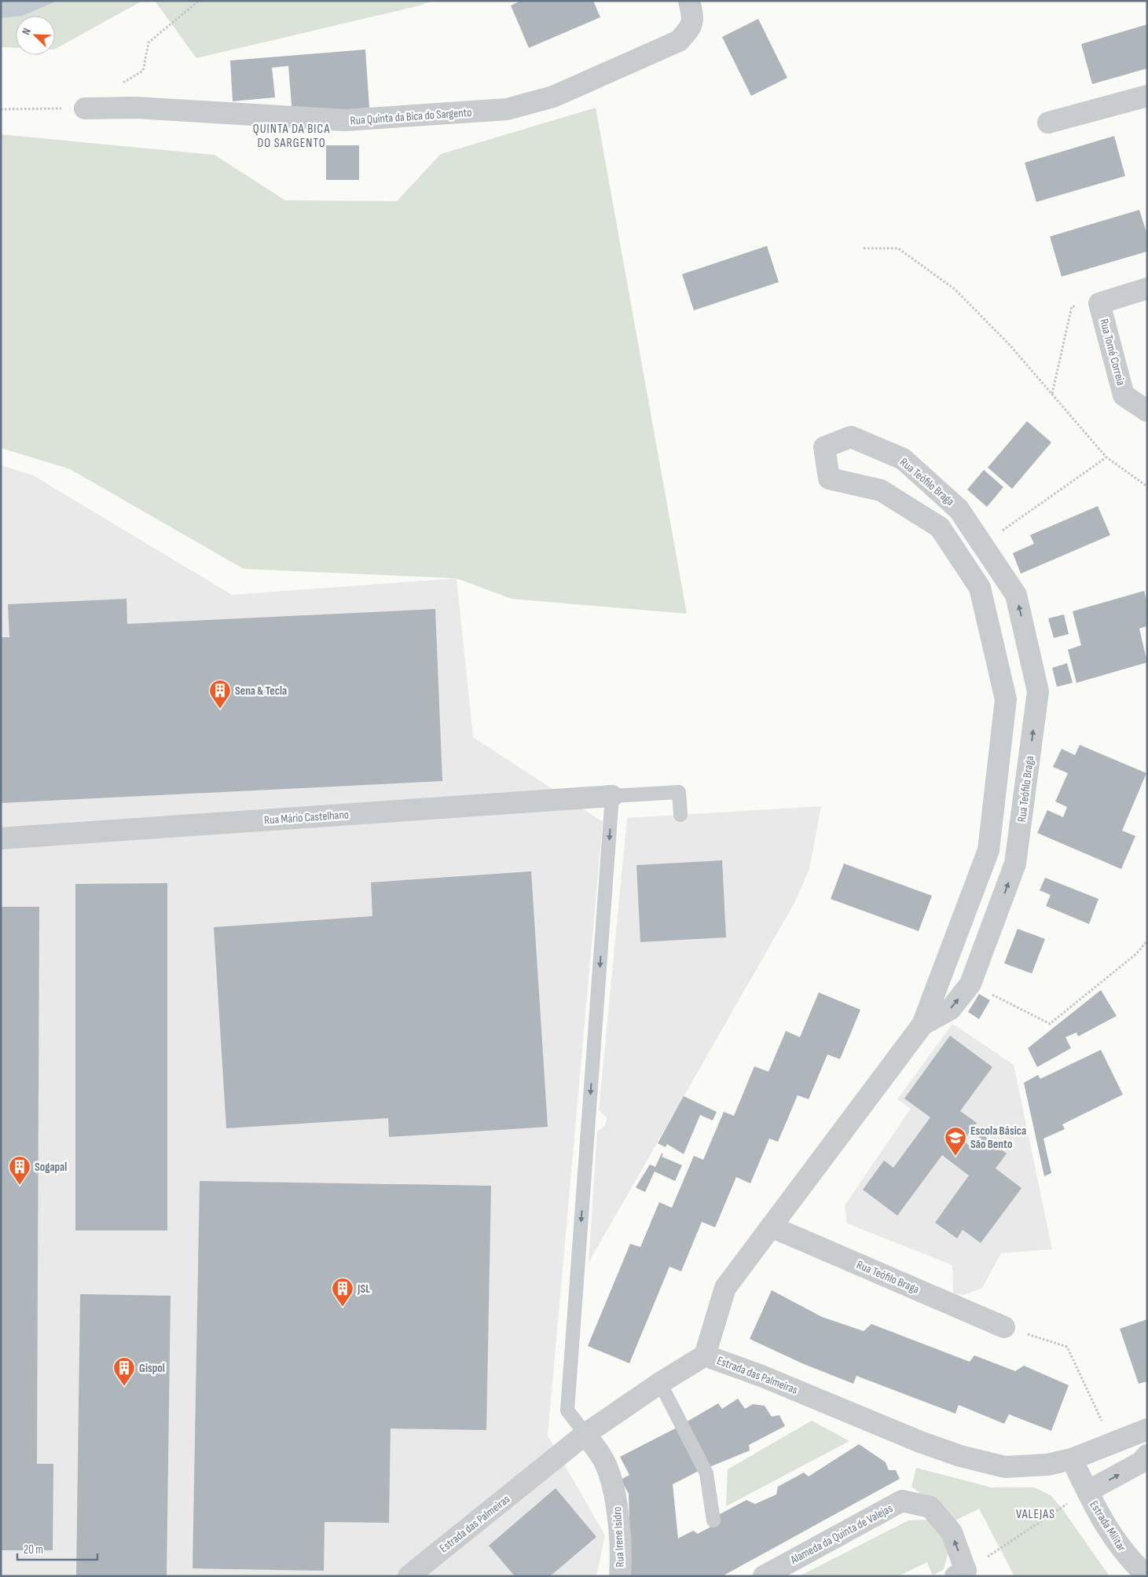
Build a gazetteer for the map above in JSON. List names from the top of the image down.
{
  "streets": {
    "street": [
      "Rua Quinta da Bica do Sargento",
      "Rua Tomé Correia",
      "Rua Teófilo Braga",
      "Rua Mário Castelhano",
      "Estrada das Palmeiras",
      "Estrada Militar",
      "Alameda da Quinta de Valejas",
      "Rua Irene Isidro"
    ]
  },
  "crossings": [
    ["Rua Teófilo Braga", "Estrada das Palmeiras"],
    ["Estrada das Palmeiras", "Estrada Militar"],
    ["Estrada das Palmeiras", "Rua Irene Isidro"]
  ],
  "districts": ["QUINTA DA BICA DO SARGENTO", "VALEJAS"],
  "places": {
    "building": [
      "Sena & Tecla",
      "Sogapal",
      "JSL",
      "Gispol"
    ],
    "school or university": ["Escola Básica São Bento"]
  },
  "scale_bar": "20 m",
  "north": "top left"
}
